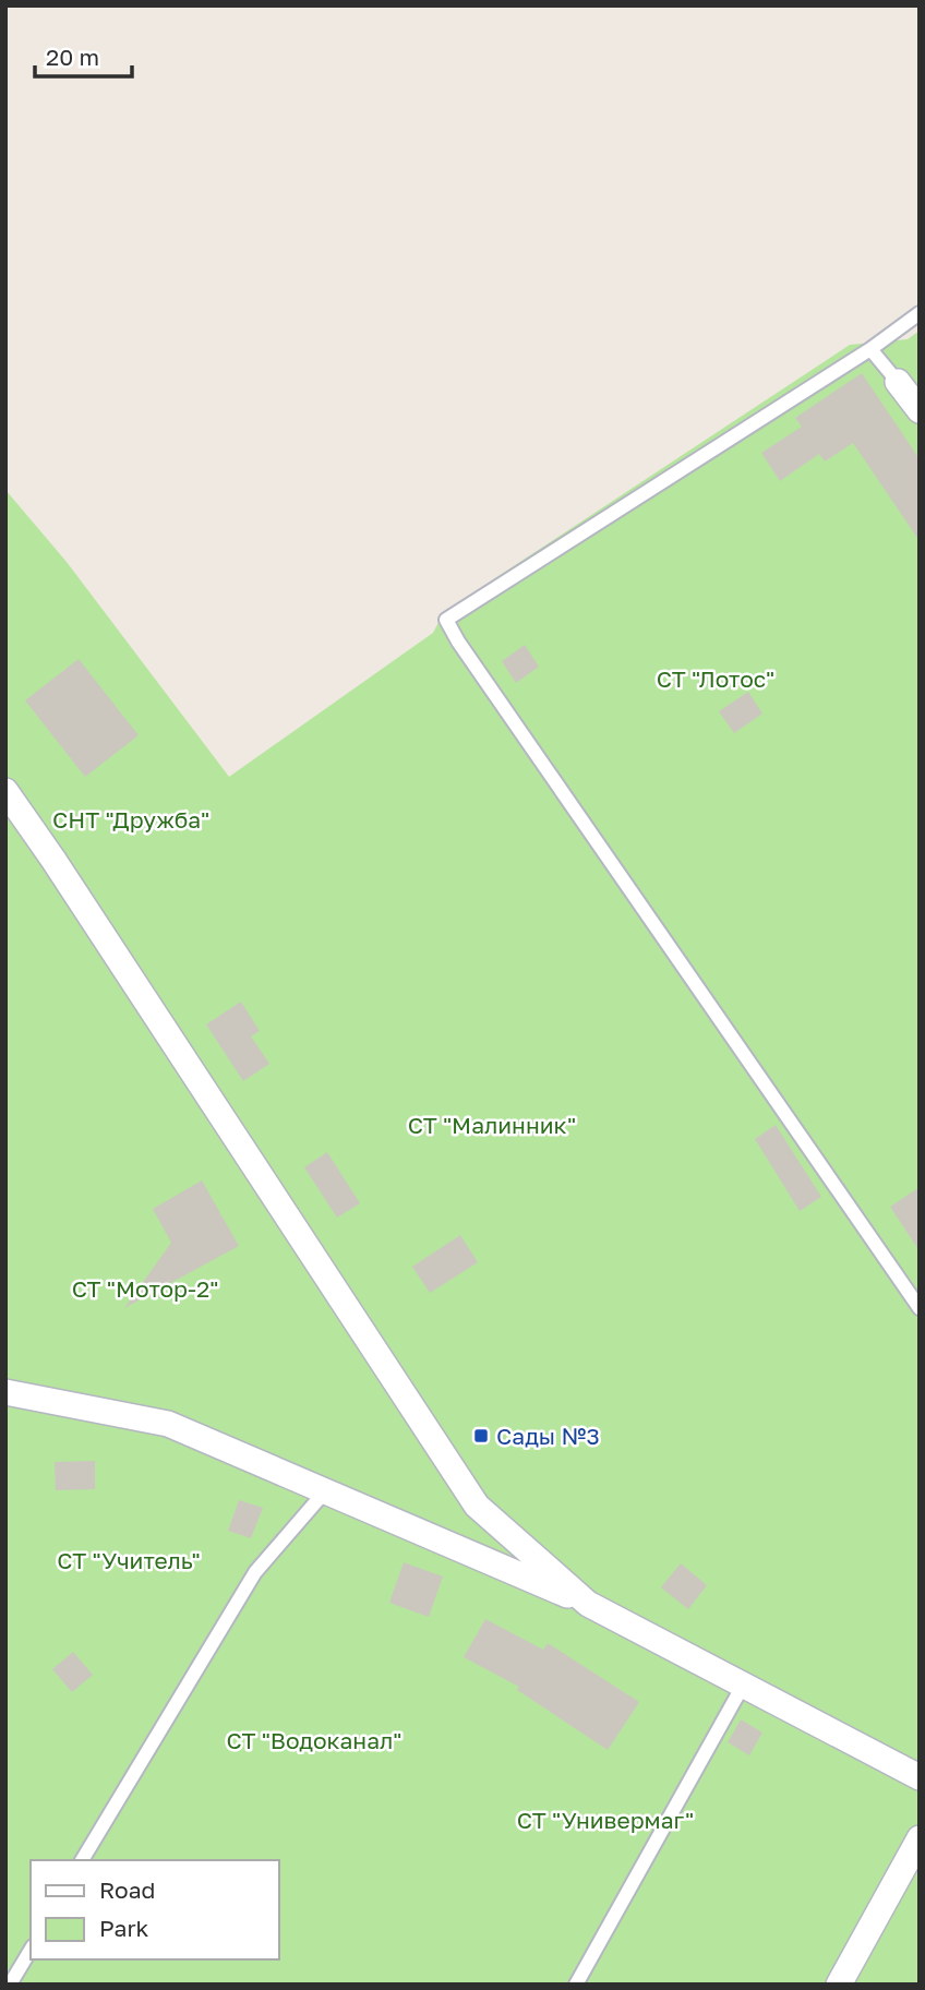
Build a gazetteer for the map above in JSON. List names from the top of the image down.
{
  "parks": [
    "СТ \"Лотос\"",
    "СНТ \"Дружба\"",
    "СТ \"Малинник\"",
    "СТ \"Мотор-2\"",
    "СТ \"Учитель\"",
    "СТ \"Водоканал\"",
    "СТ \"Универмаг\""
  ],
  "places": {
    "transit": ["Сады №3"]
  },
  "legend": ["Road", "Park"],
  "scale_bar": "20 m"
}
